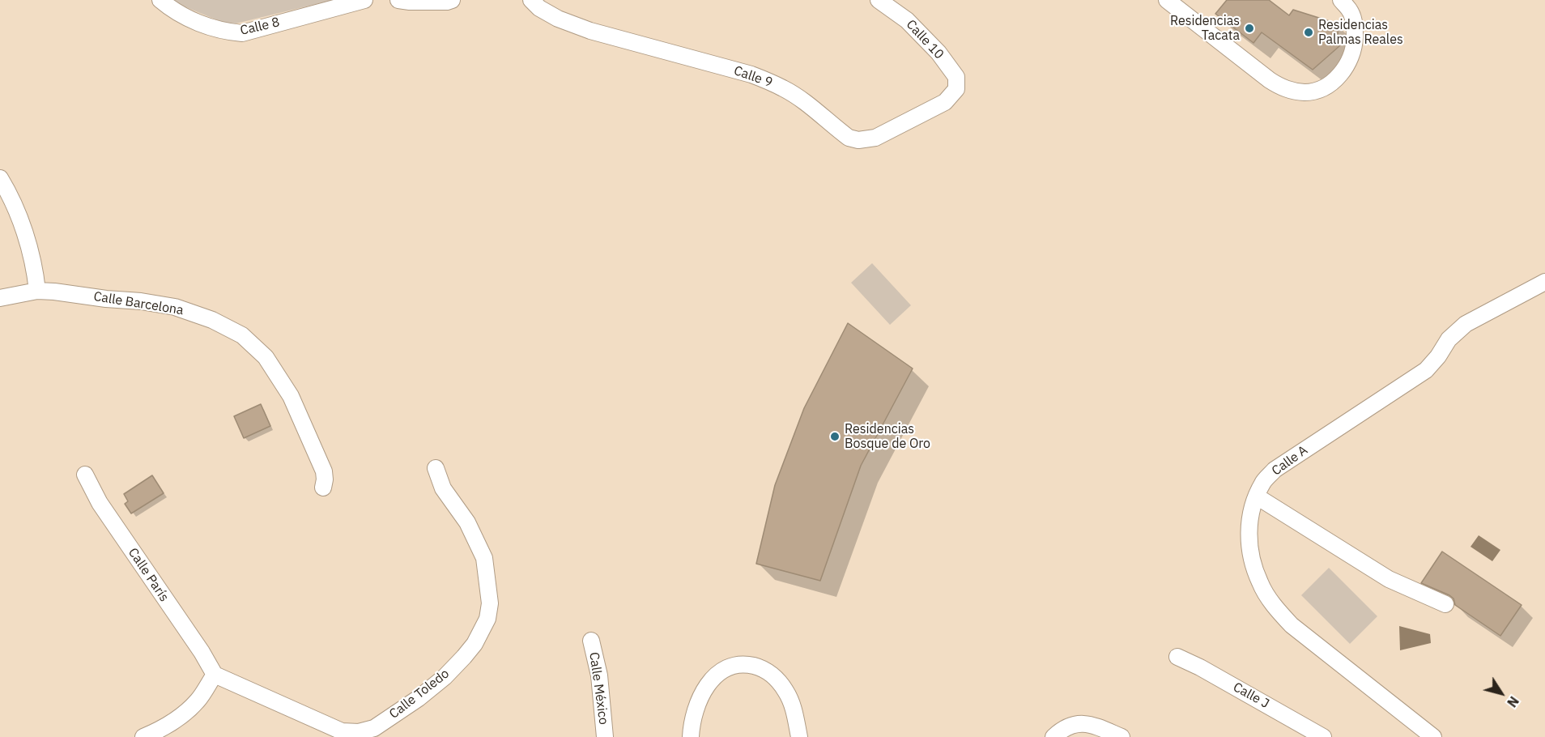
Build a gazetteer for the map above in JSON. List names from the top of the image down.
{
  "streets": {
    "street": [
      "Calle 8",
      "Calle 10",
      "Calle 9",
      "Calle Barcelona",
      "Calle A",
      "Calle París",
      "Calle México",
      "Calle Toledo",
      "Calle J"
    ]
  },
  "crossings": [
    ["Calle 10", "Calle 9"],
    ["Calle París", "Calle Toledo"]
  ],
  "places": ["Residencias Tacata", "Residencias Palmas Reales", "Residencias Bosque de Oro"],
  "north": "bottom right"
}
